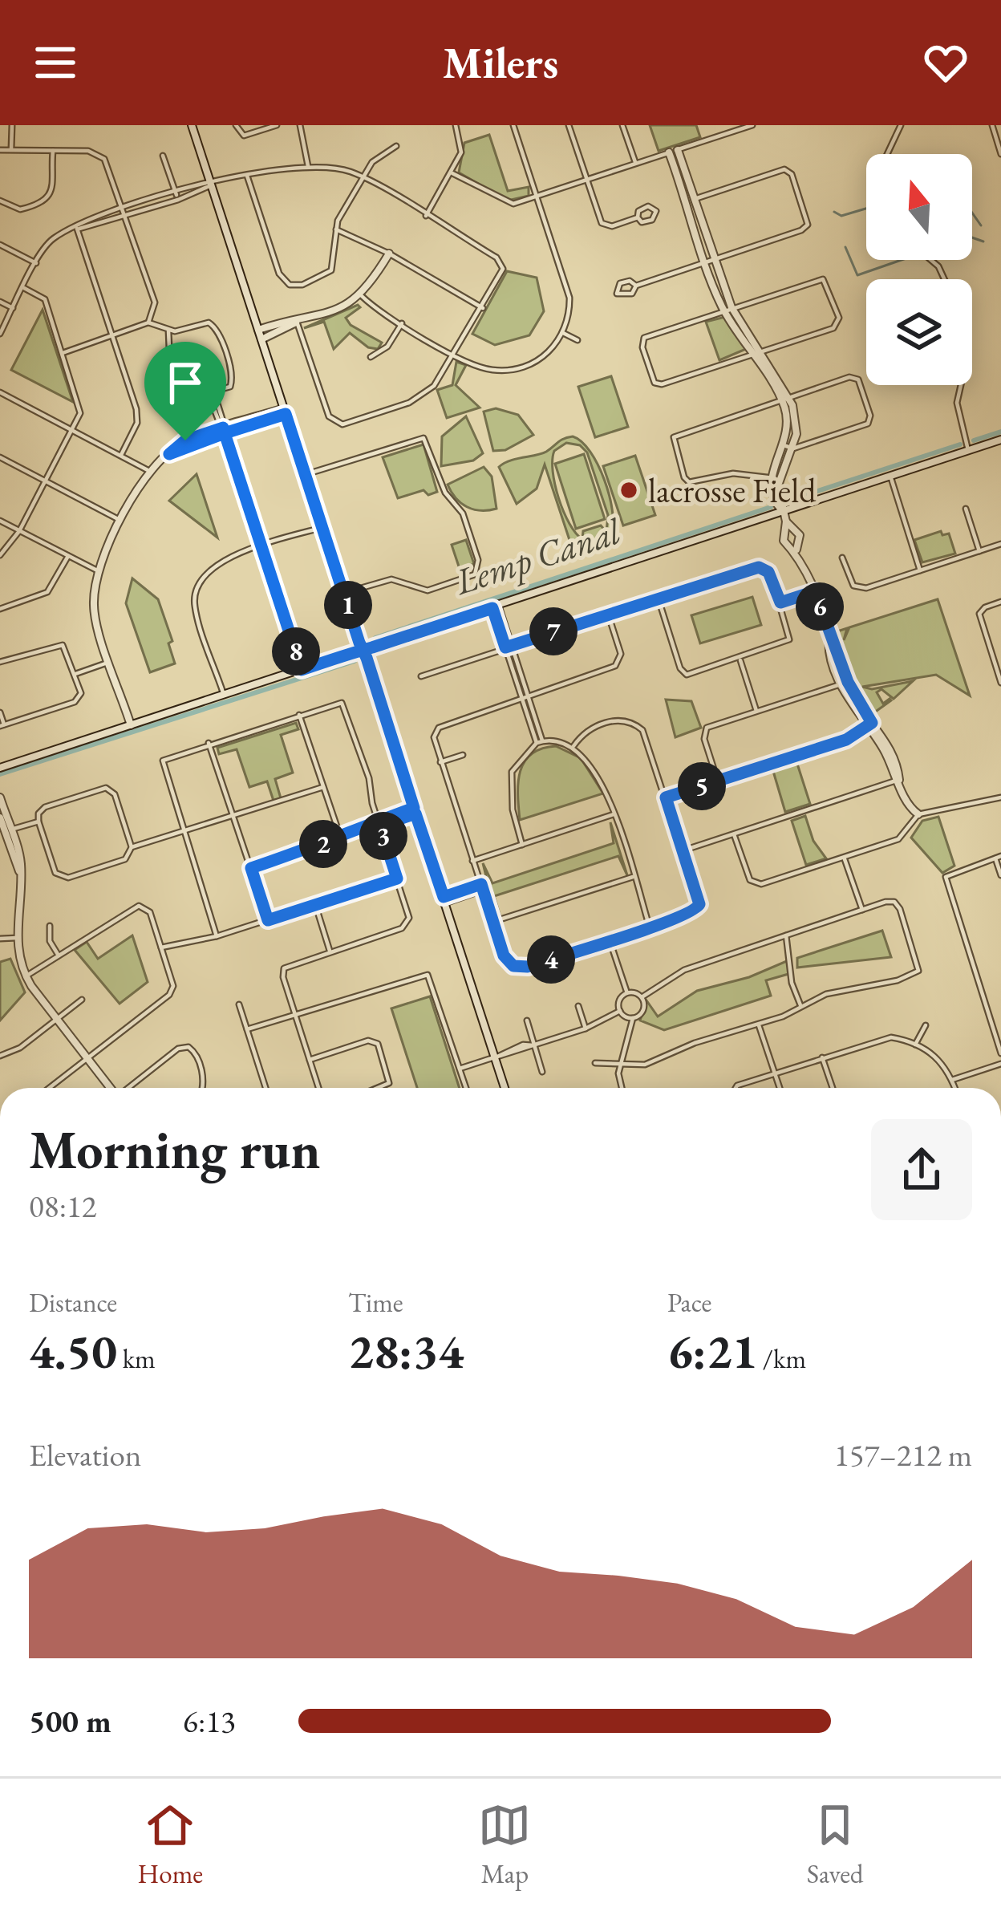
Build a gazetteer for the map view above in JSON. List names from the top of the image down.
{
  "water": ["Lemp Canal"],
  "places": ["lacrosse Field"],
  "north": "top",
  "page": {
    "header": "Milers",
    "pins": [
      "1",
      "6",
      "7",
      "8",
      "5",
      "3",
      "2",
      "4"
    ],
    "heading": ["Morning run", "08:12"],
    "stats": [
      ["Distance", "4.50 km"],
      ["Time", "28:34"],
      ["Pace", "6:21 /km"]
    ],
    "chart": ["Elevation", "157–212 m"],
    "list": [
      {
        "name": "500 m",
        "note": "6:13"
      }
    ],
    "tabs": ["Home", "Map", "Saved"]
  }
}
